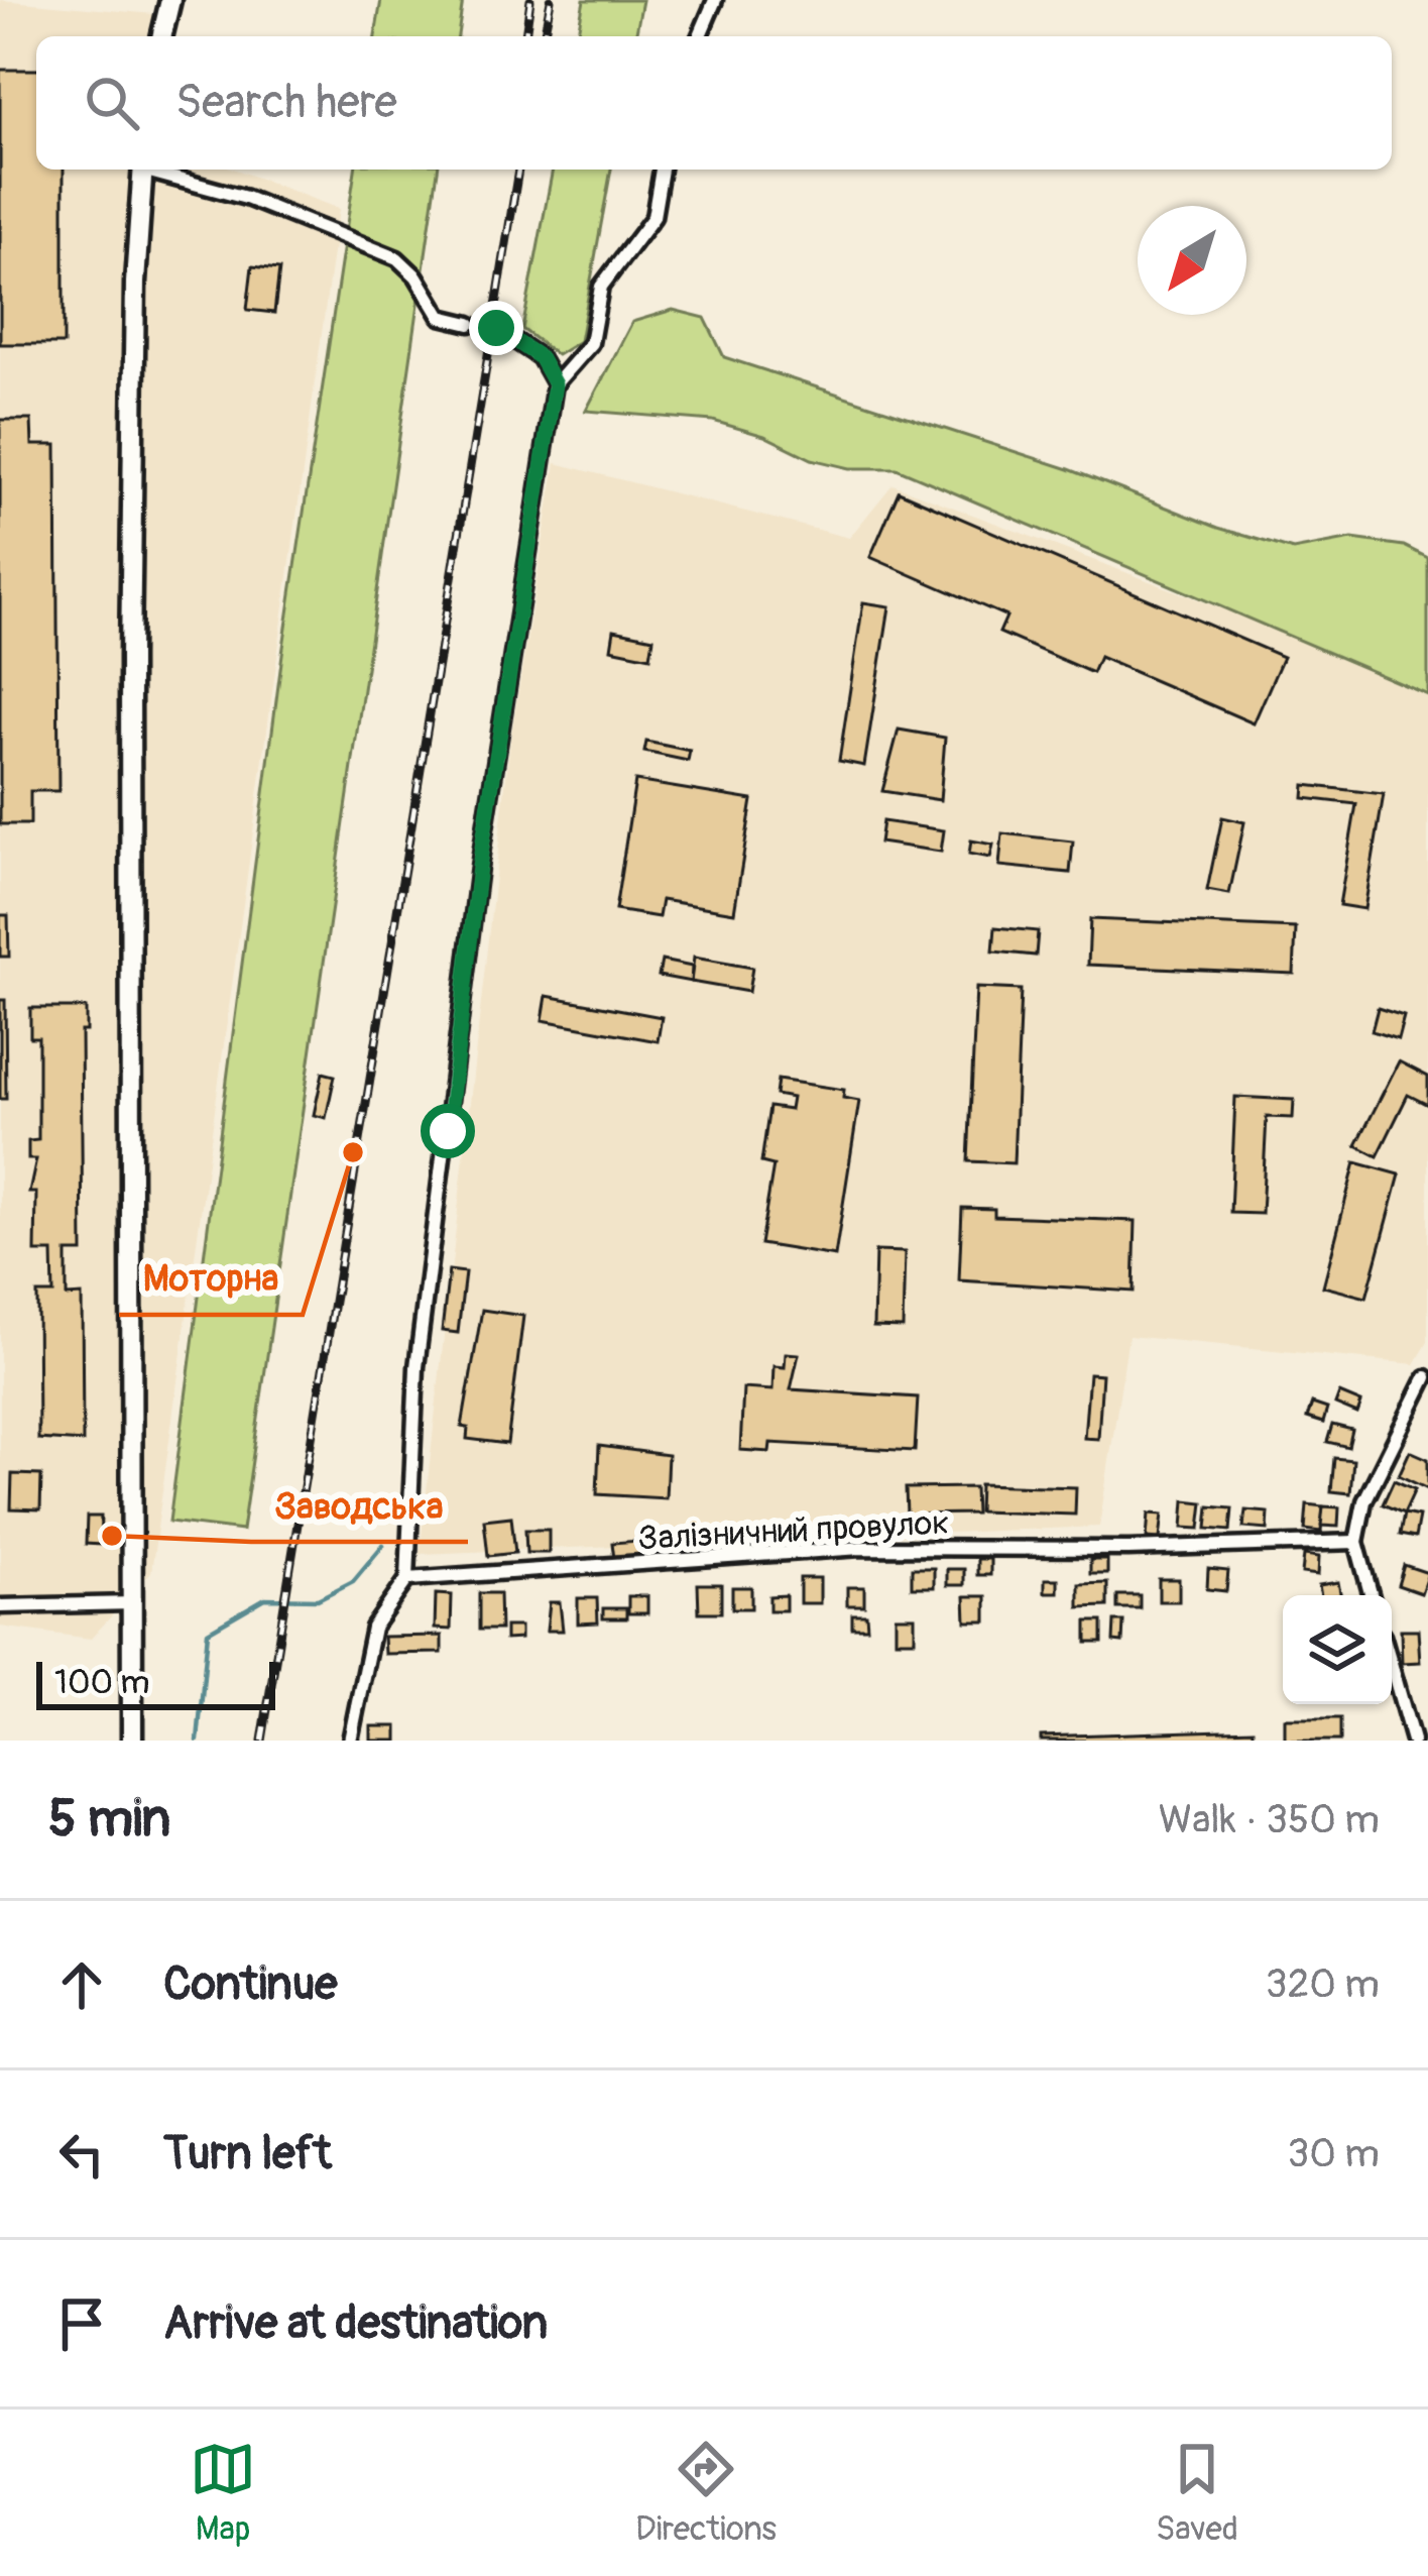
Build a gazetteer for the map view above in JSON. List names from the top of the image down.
{
  "streets": {
    "street": ["Залізничний провулок"]
  },
  "places": ["Моторна", "Заводська"],
  "scale_bar": "100 m",
  "north": "bottom left",
  "page": {
    "search": "Search here",
    "scale": "100 m",
    "heading": ["5 min", "Walk · 350 m"],
    "list": [
      ["Continue", "320 m"],
      ["Turn left", "30 m"],
      "Arrive at destination"
    ],
    "nav": ["Map", "Directions", "Saved"]
  }
}
